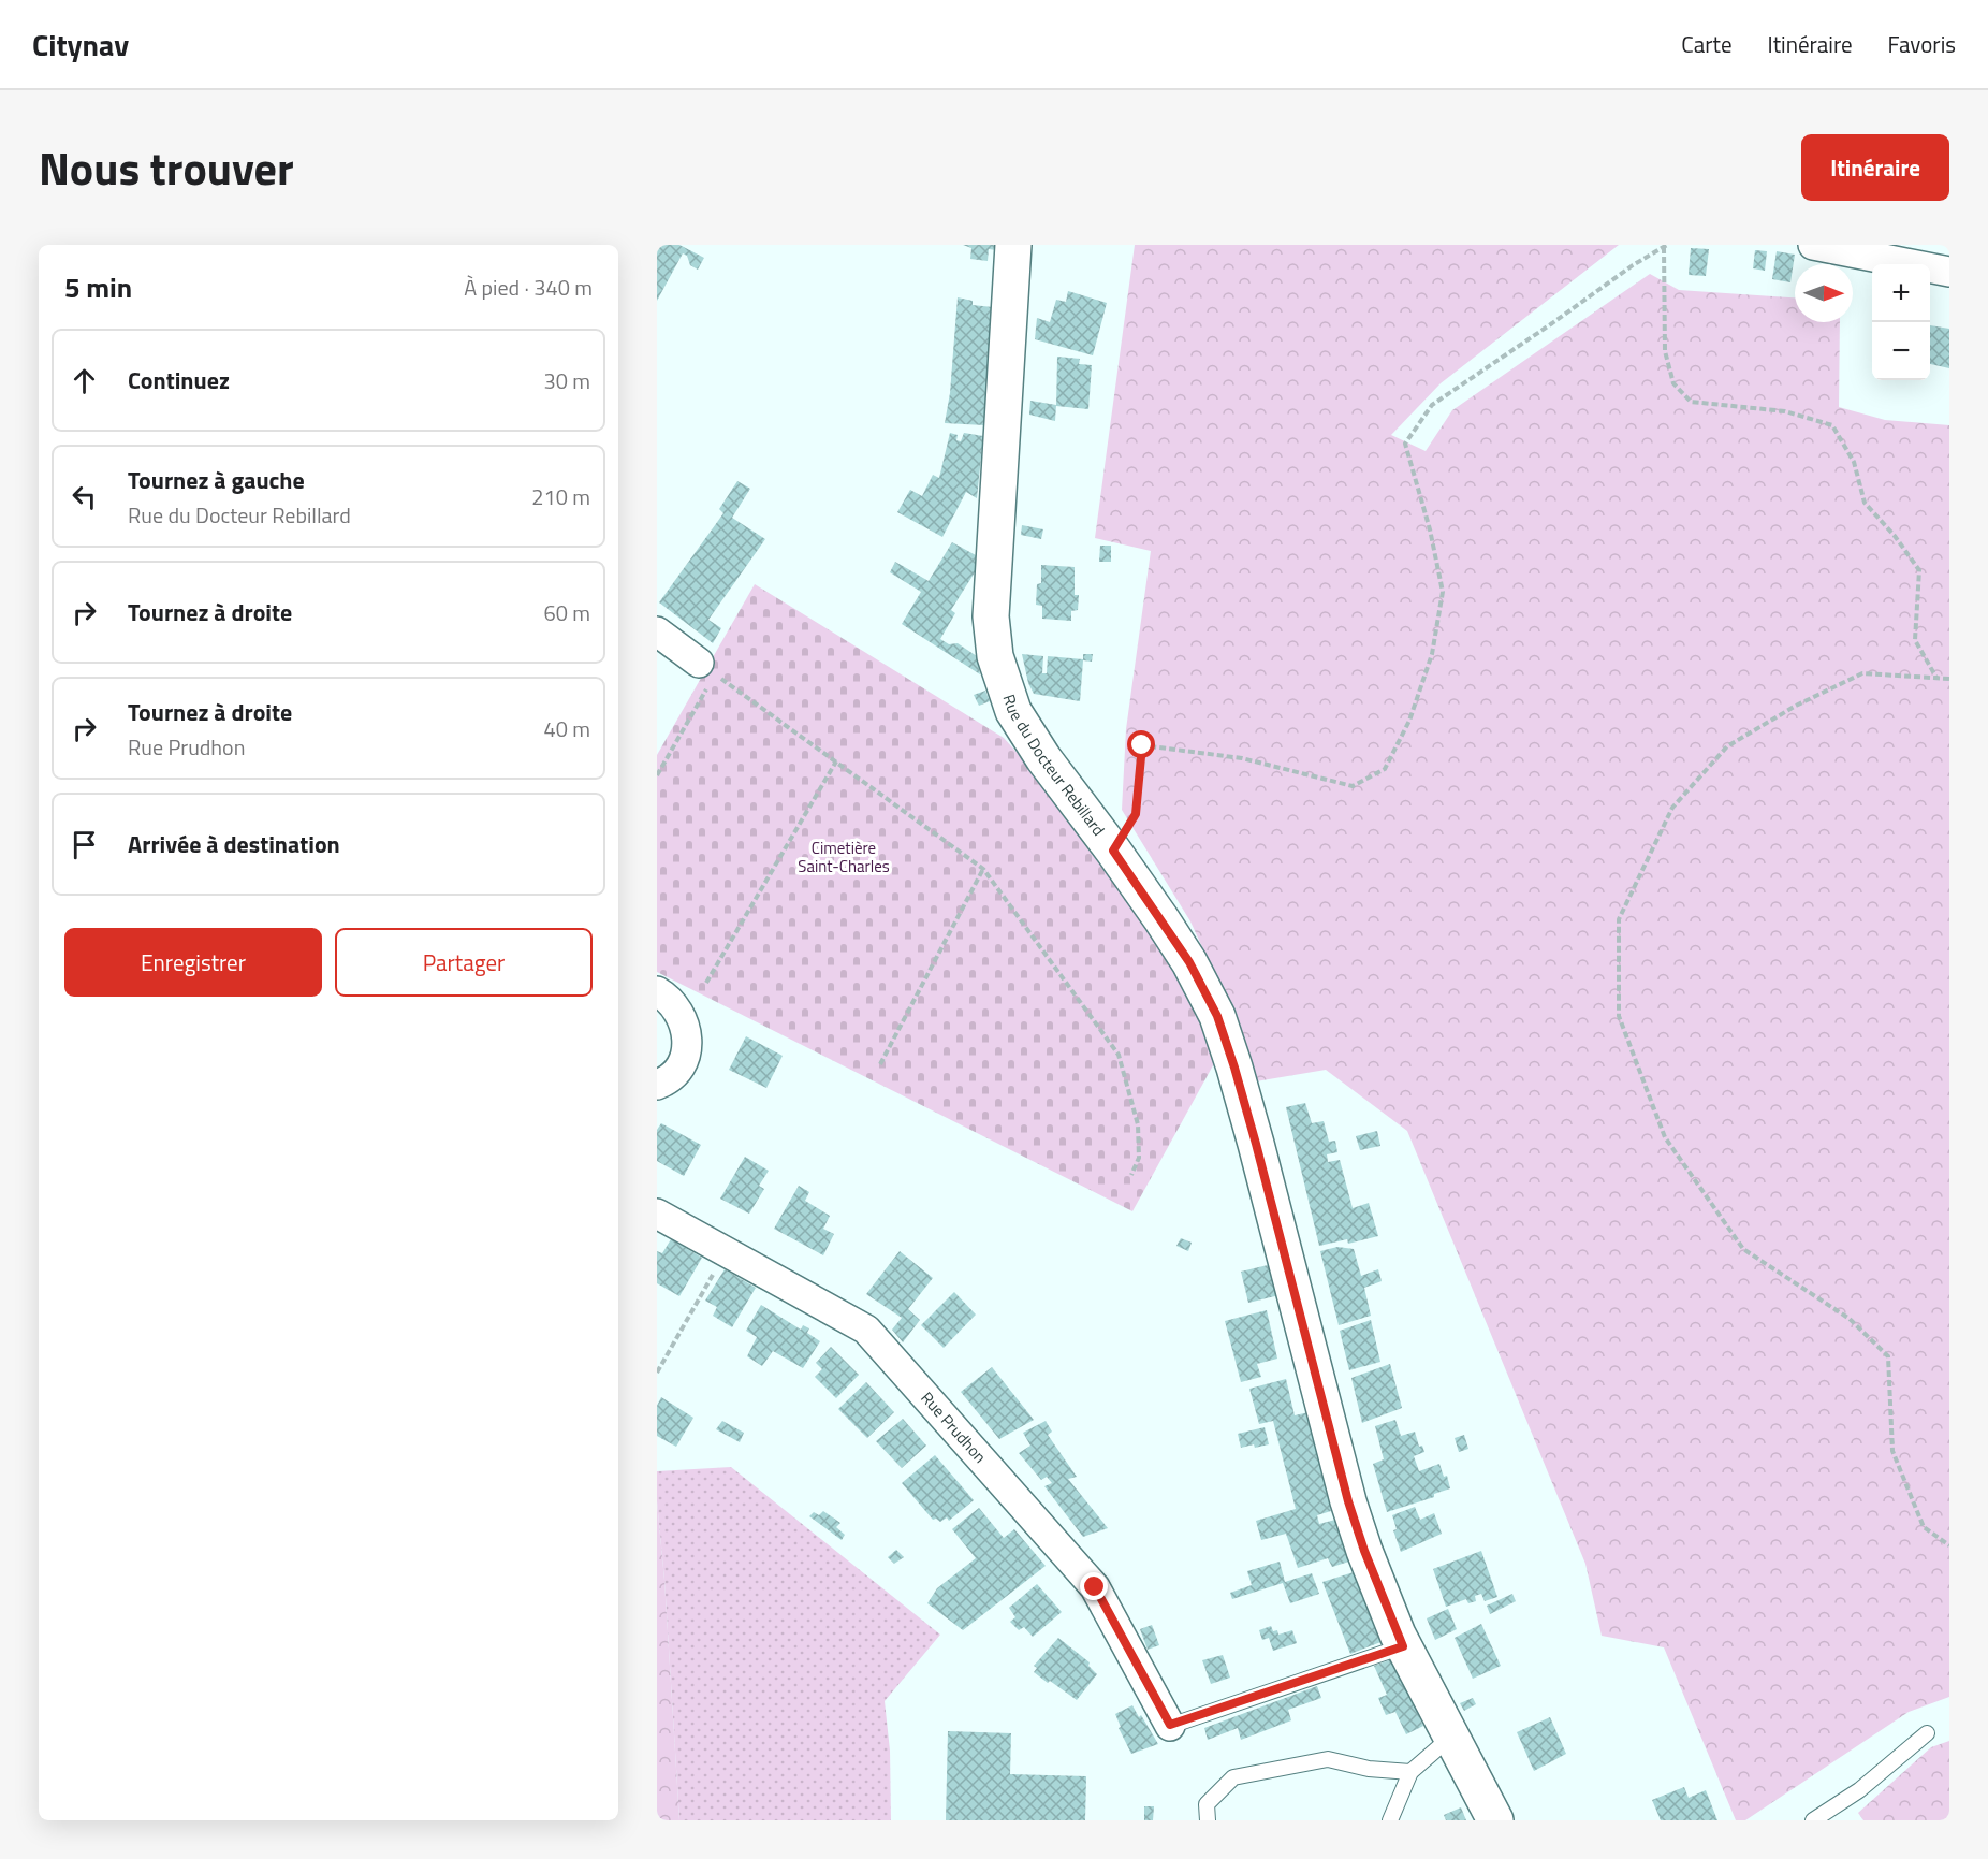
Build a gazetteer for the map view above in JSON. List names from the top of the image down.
{
  "streets": {
    "main road": ["Rue du Docteur Rebillard"],
    "street": ["Rue Prudhon"]
  },
  "parks": ["Cimetière Saint-Charles"],
  "north": "right",
  "page": {
    "header": "Citynav",
    "nav": ["Carte", "Itinéraire", "Favoris"],
    "title": "Nous trouver",
    "buttons": [
      "Itinéraire",
      ["Enregistrer", "Partager"]
    ],
    "heading": ["5 min", "À pied · 340 m"],
    "map_buttons": ["+", "−"],
    "list": [
      ["Continuez", "30 m"],
      ["Tournez à gauche", "Rue du Docteur Rebillard", "210 m"],
      ["Tournez à droite", "60 m"],
      ["Tournez à droite", "Rue Prudhon", "40 m"],
      "Arrivée à destination"
    ]
  }
}
